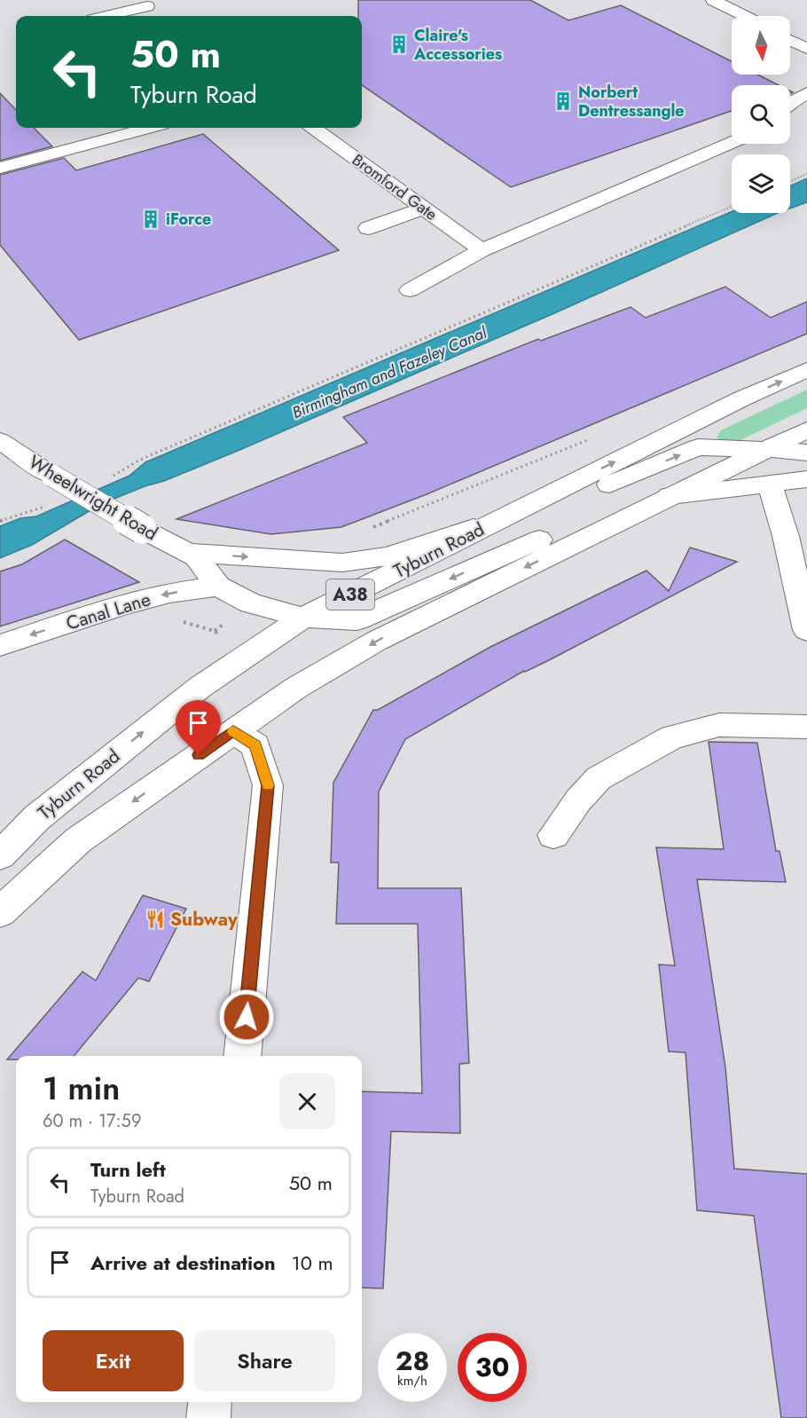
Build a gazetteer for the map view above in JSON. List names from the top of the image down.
{
  "streets": {
    "main road": [
      "Bromford Gate",
      "Wheelwright Road",
      "Tyburn Road",
      "A38",
      "Canal Lane"
    ]
  },
  "crossings": [
    ["Wheelwright Road", "Tyburn Road"],
    ["Wheelwright Road", "Canal Lane"]
  ],
  "water": ["Birmingham and Fazeley Canal"],
  "places": {
    "building": ["Claire's Accessories", "Norbert Dentressangle", "iForce"],
    "restaurant": ["Subway"]
  },
  "north": "bottom",
  "page": {
    "turn": ["50 m", "Tyburn Road"],
    "heading": ["1 min", "60 m · 17:59"],
    "list": [
      {
        "name": "Turn left",
        "note": "Tyburn Road",
        "value": "50 m"
      },
      {
        "name": "Arrive at destination",
        "value": "10 m"
      }
    ],
    "buttons": ["Exit", "Share"],
    "speed": "28 km/h",
    "limit": "30"
  }
}
